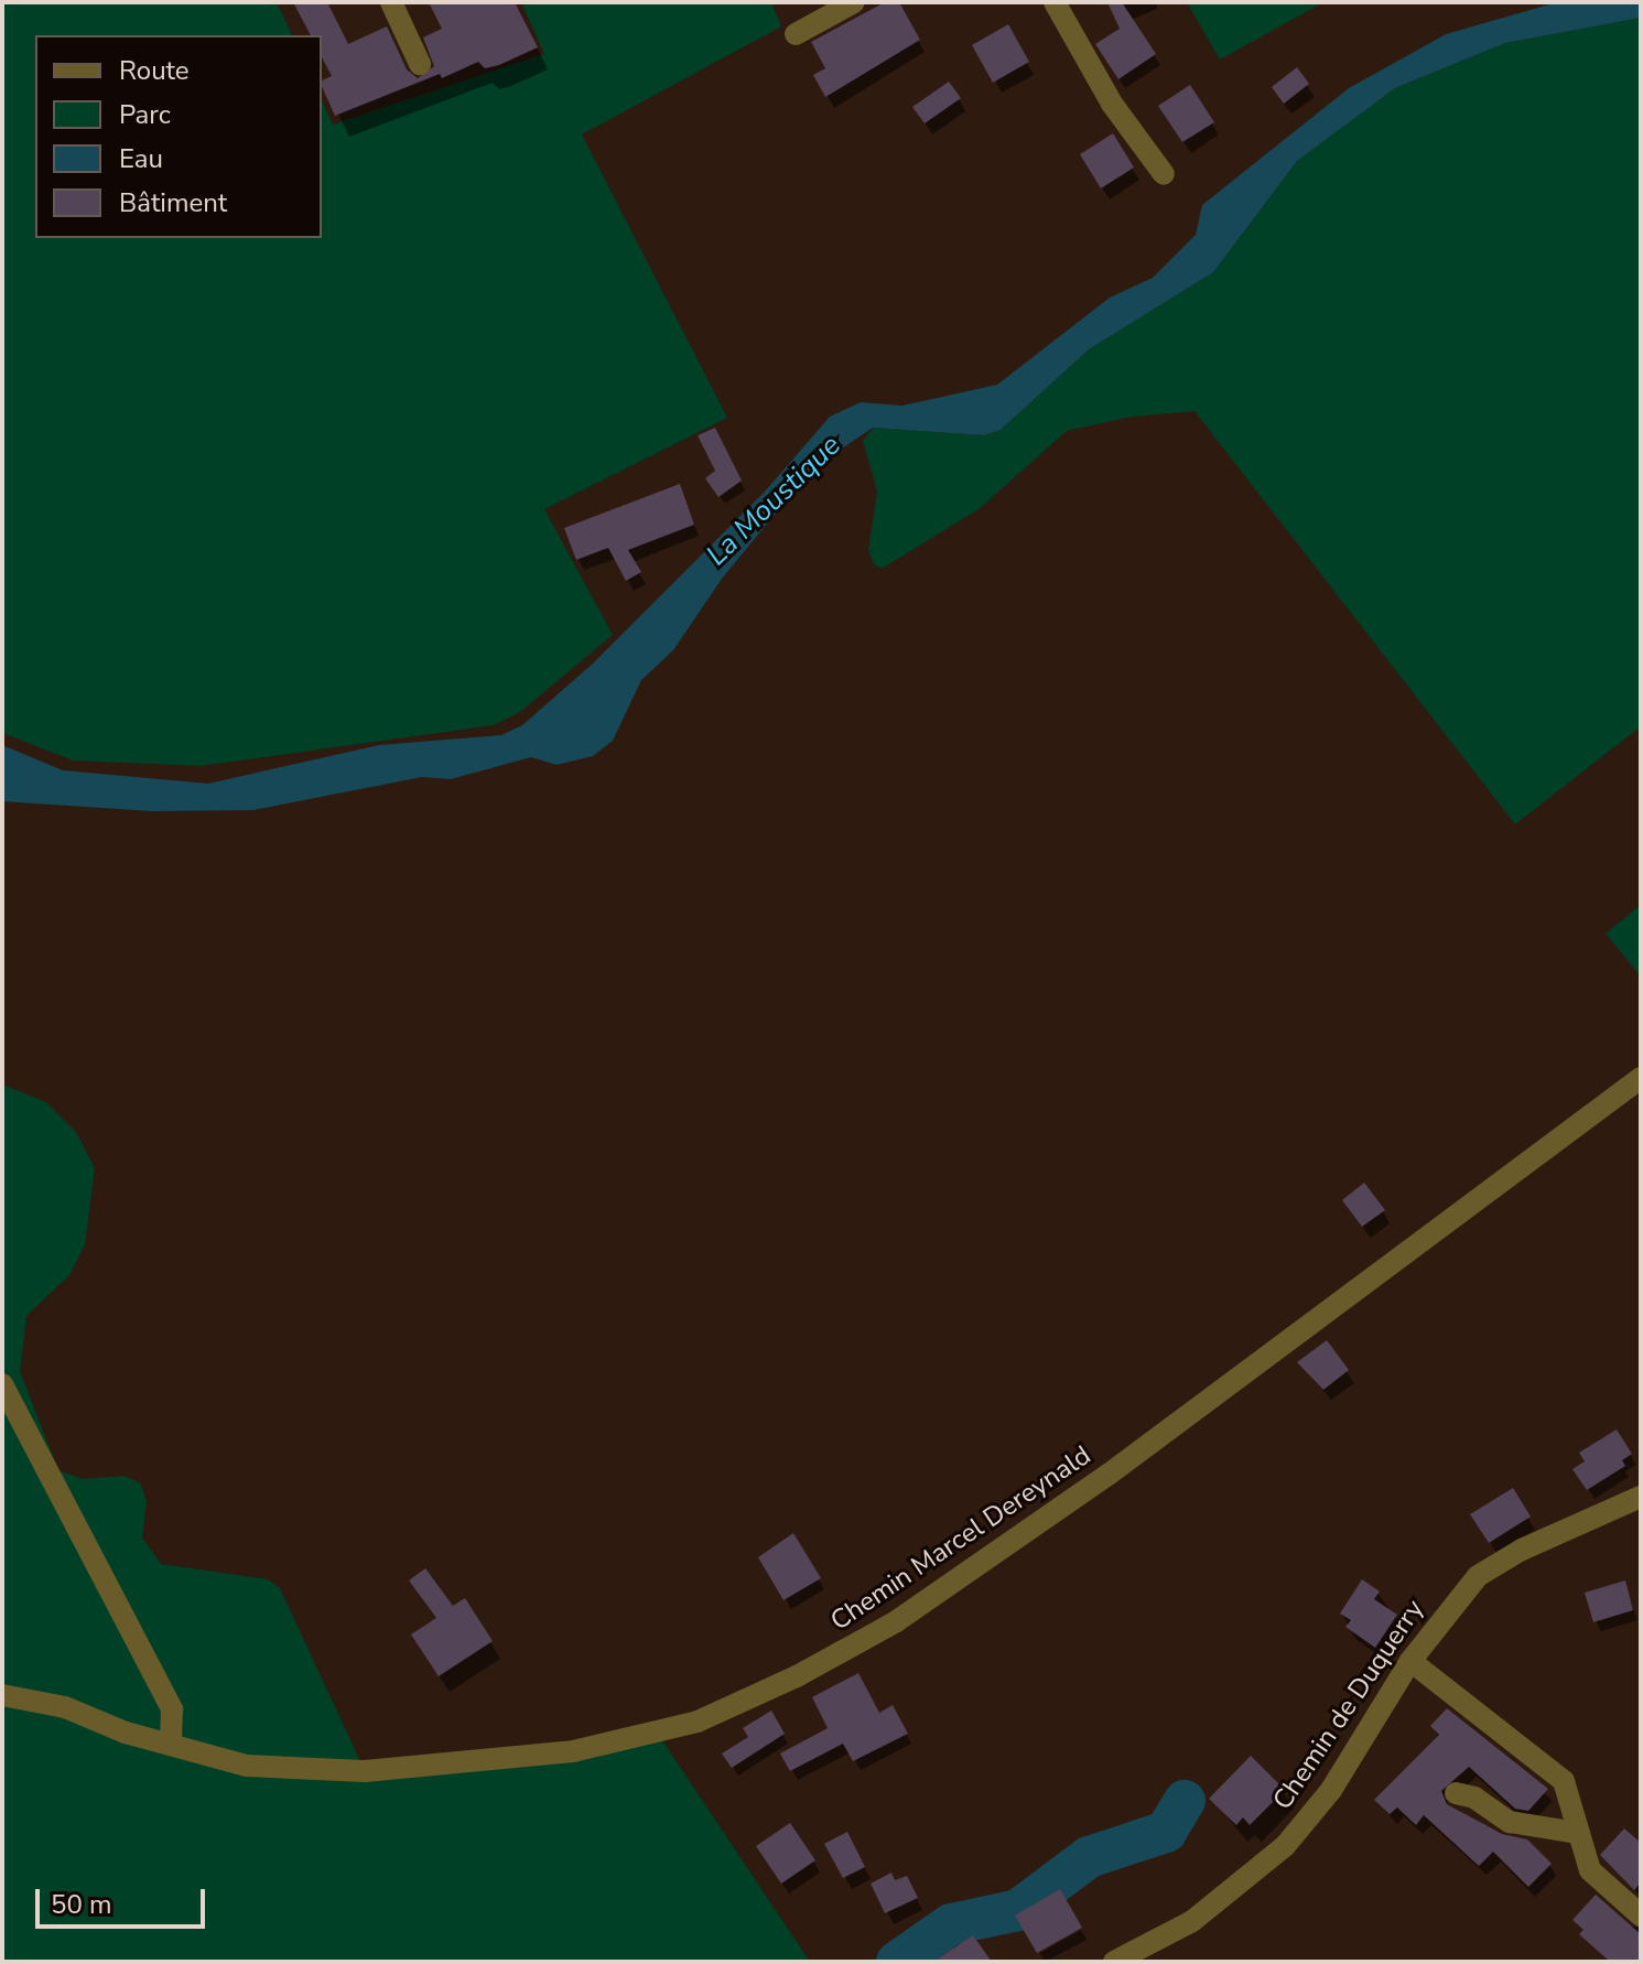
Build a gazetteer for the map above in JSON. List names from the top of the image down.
{
  "streets": {
    "street": ["Chemin Marcel Dereynald", "Chemin de Duquerry"]
  },
  "water": ["La Moustique"],
  "legend": [
    "Route",
    "Parc",
    "Eau",
    "Bâtiment"
  ],
  "scale_bar": "50 m"
}
